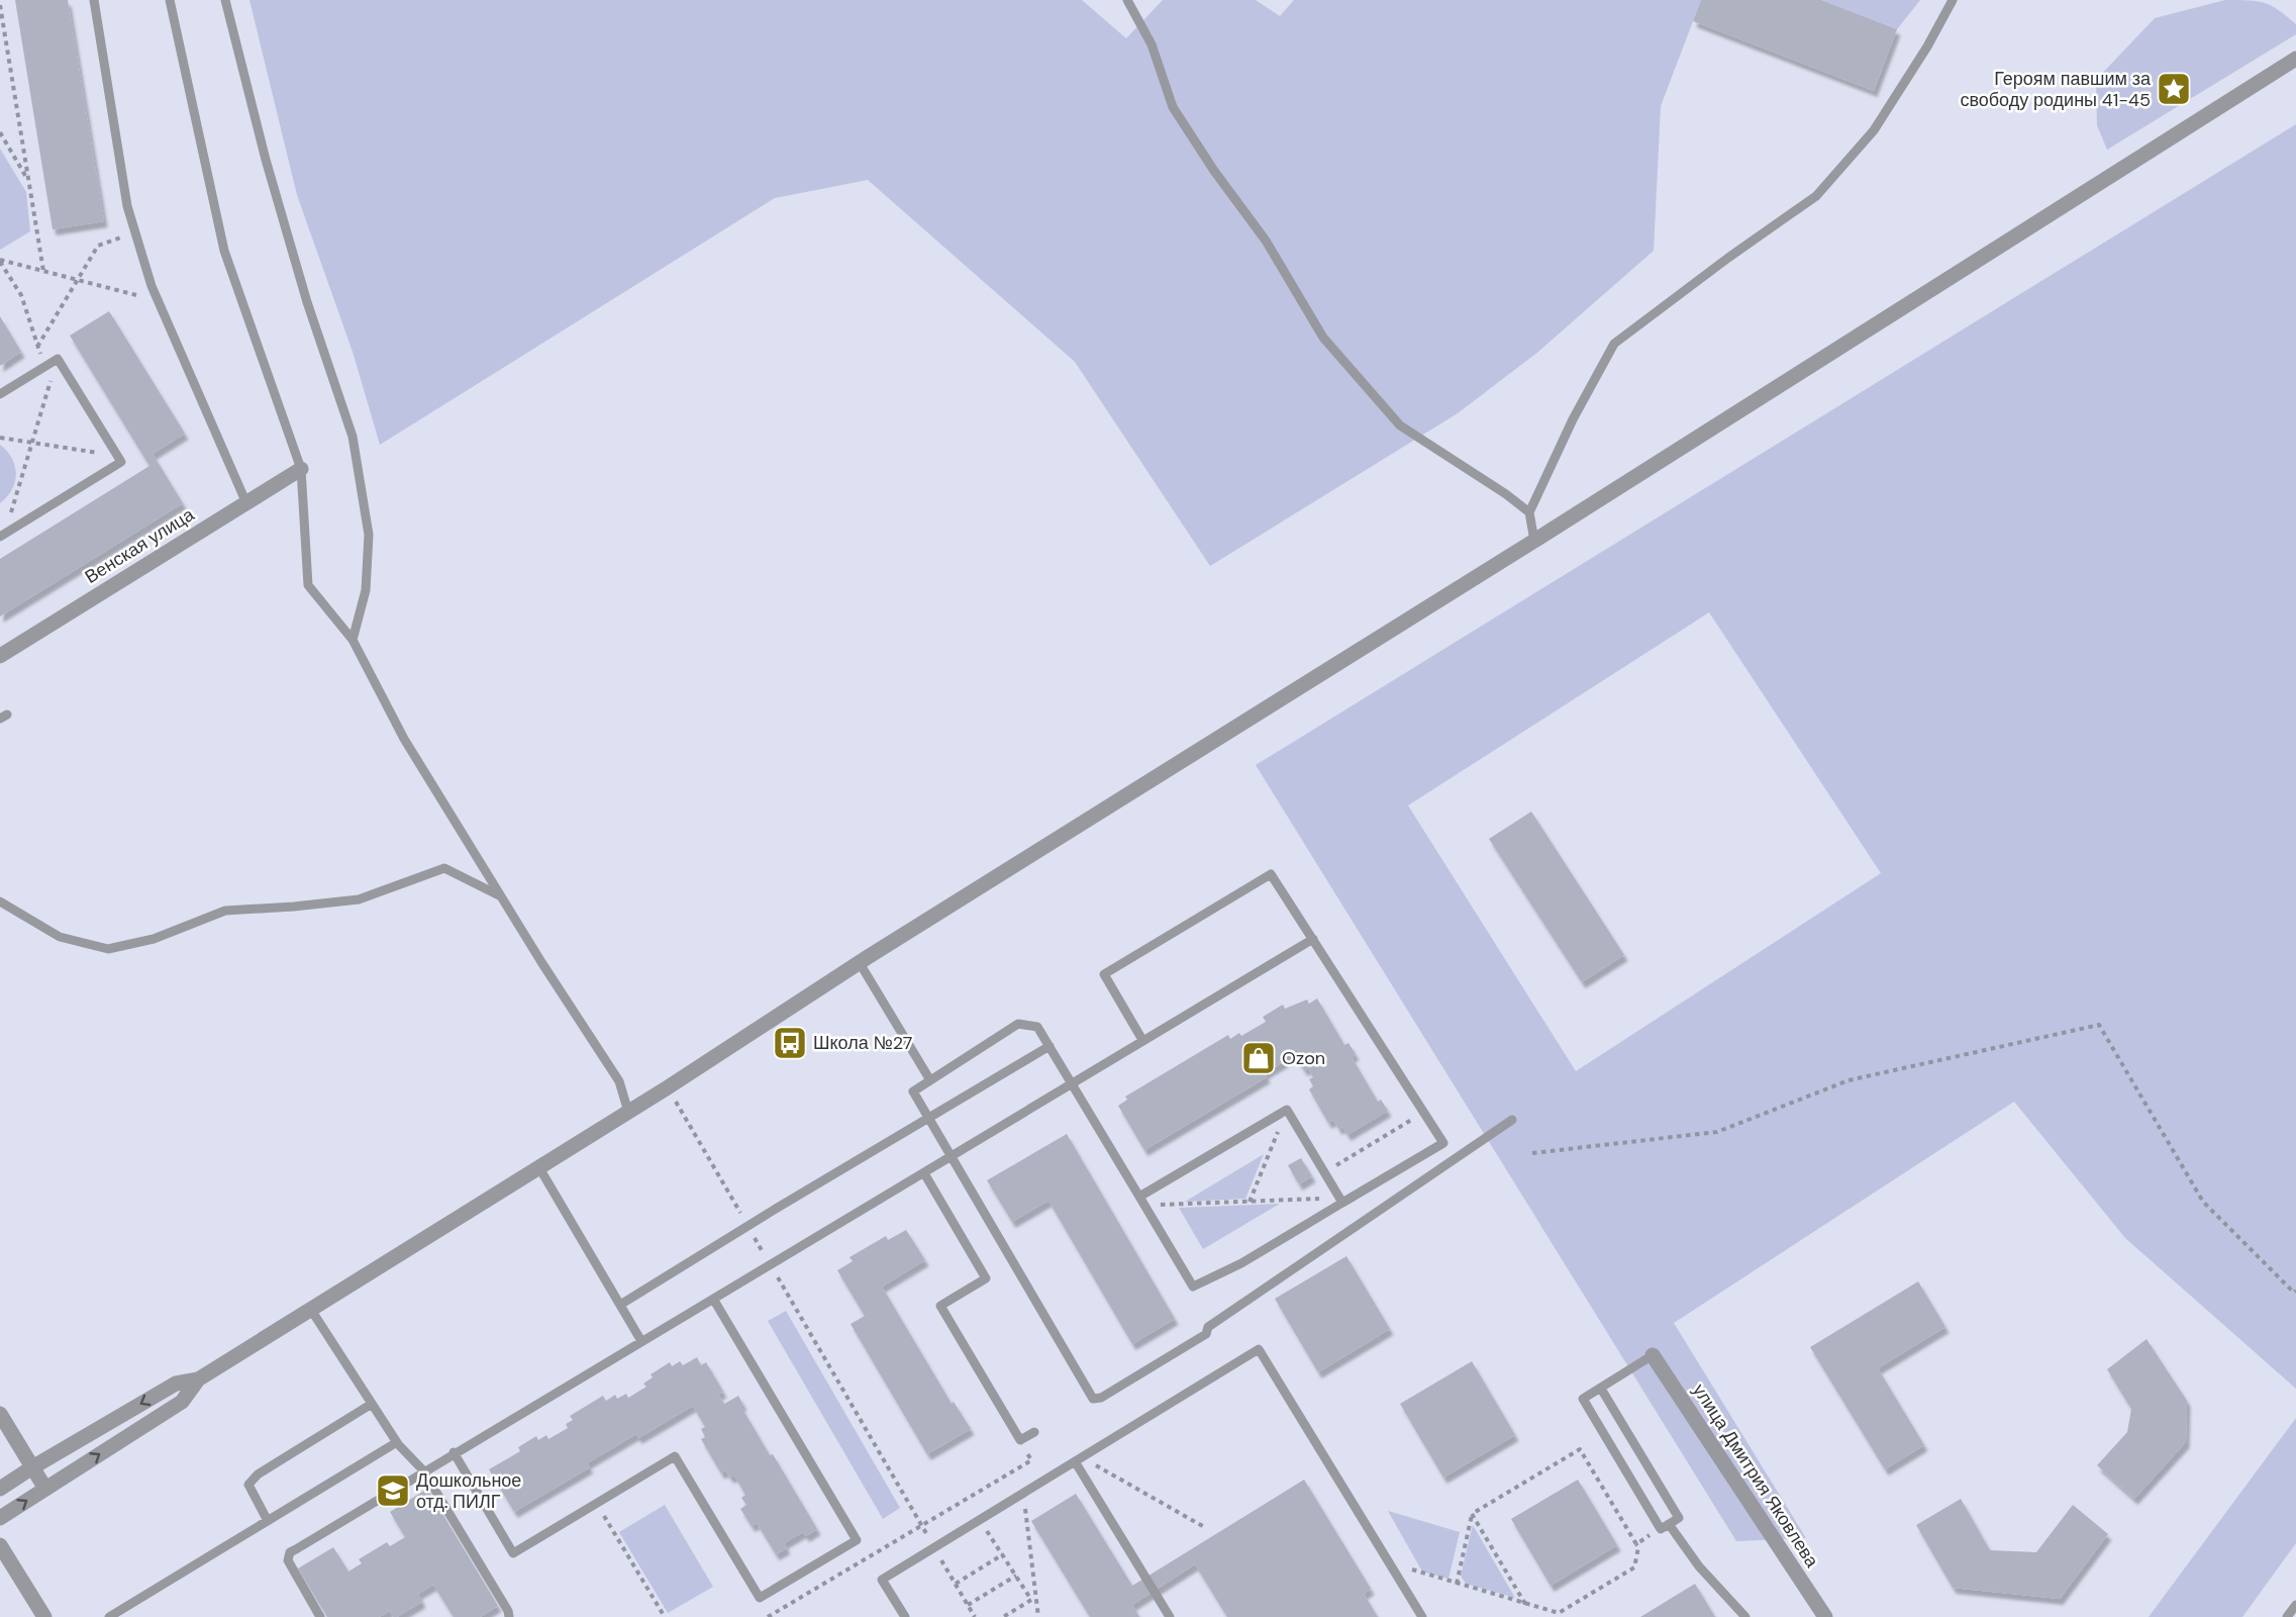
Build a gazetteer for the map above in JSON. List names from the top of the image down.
{
  "streets": {
    "street": ["Венская улица", "улица Дмитрия Яковлева"]
  },
  "places": {
    "place": ["Героям павшим за свободу родины 41-45"],
    "bus stop": ["Школа №27"],
    "shop": ["Ozon"],
    "school or university": ["Дошкольное отд. ПИЛГ"]
  }
}
